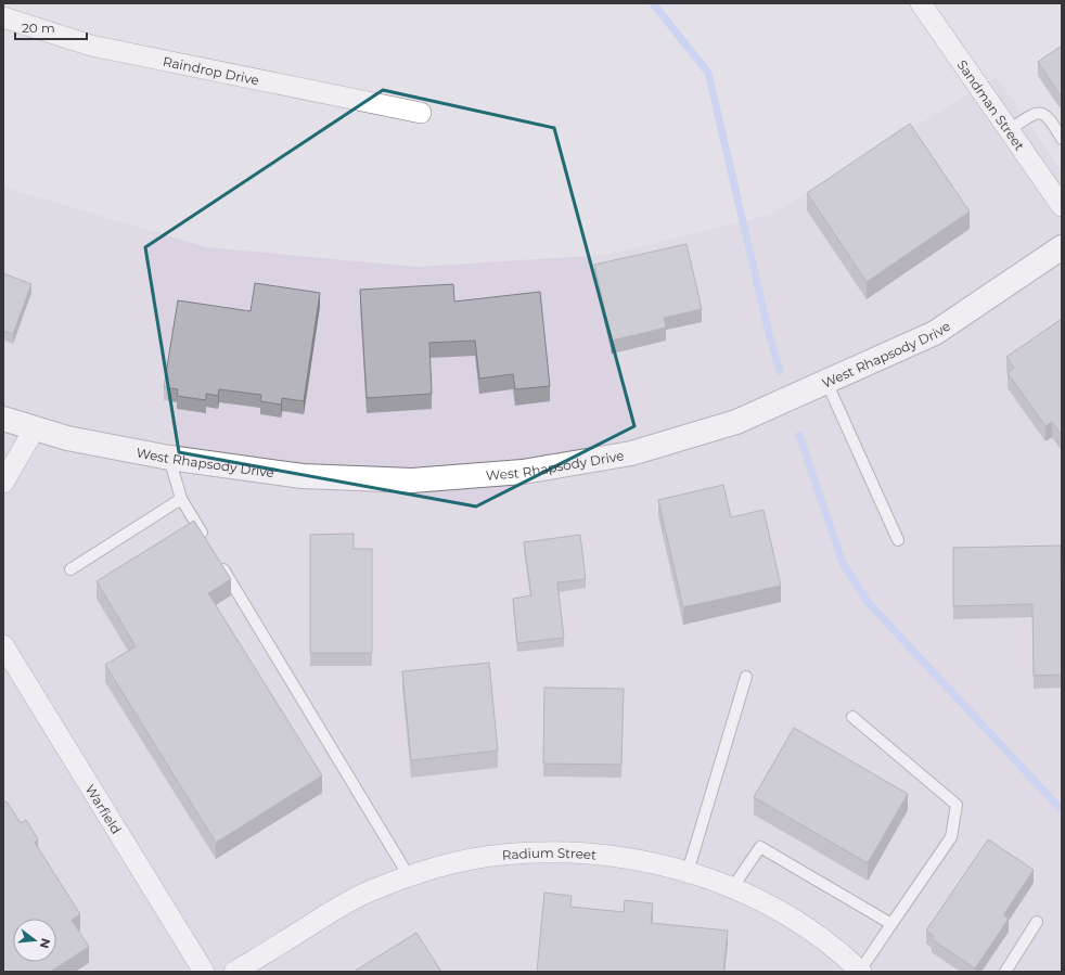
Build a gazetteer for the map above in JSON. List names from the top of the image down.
{
  "streets": {
    "street": [
      "Raindrop Drive",
      "Sandman Street",
      "West Rhapsody Drive",
      "Warfield",
      "Radium Street"
    ]
  },
  "scale_bar": "20 m",
  "north": "right"
}
